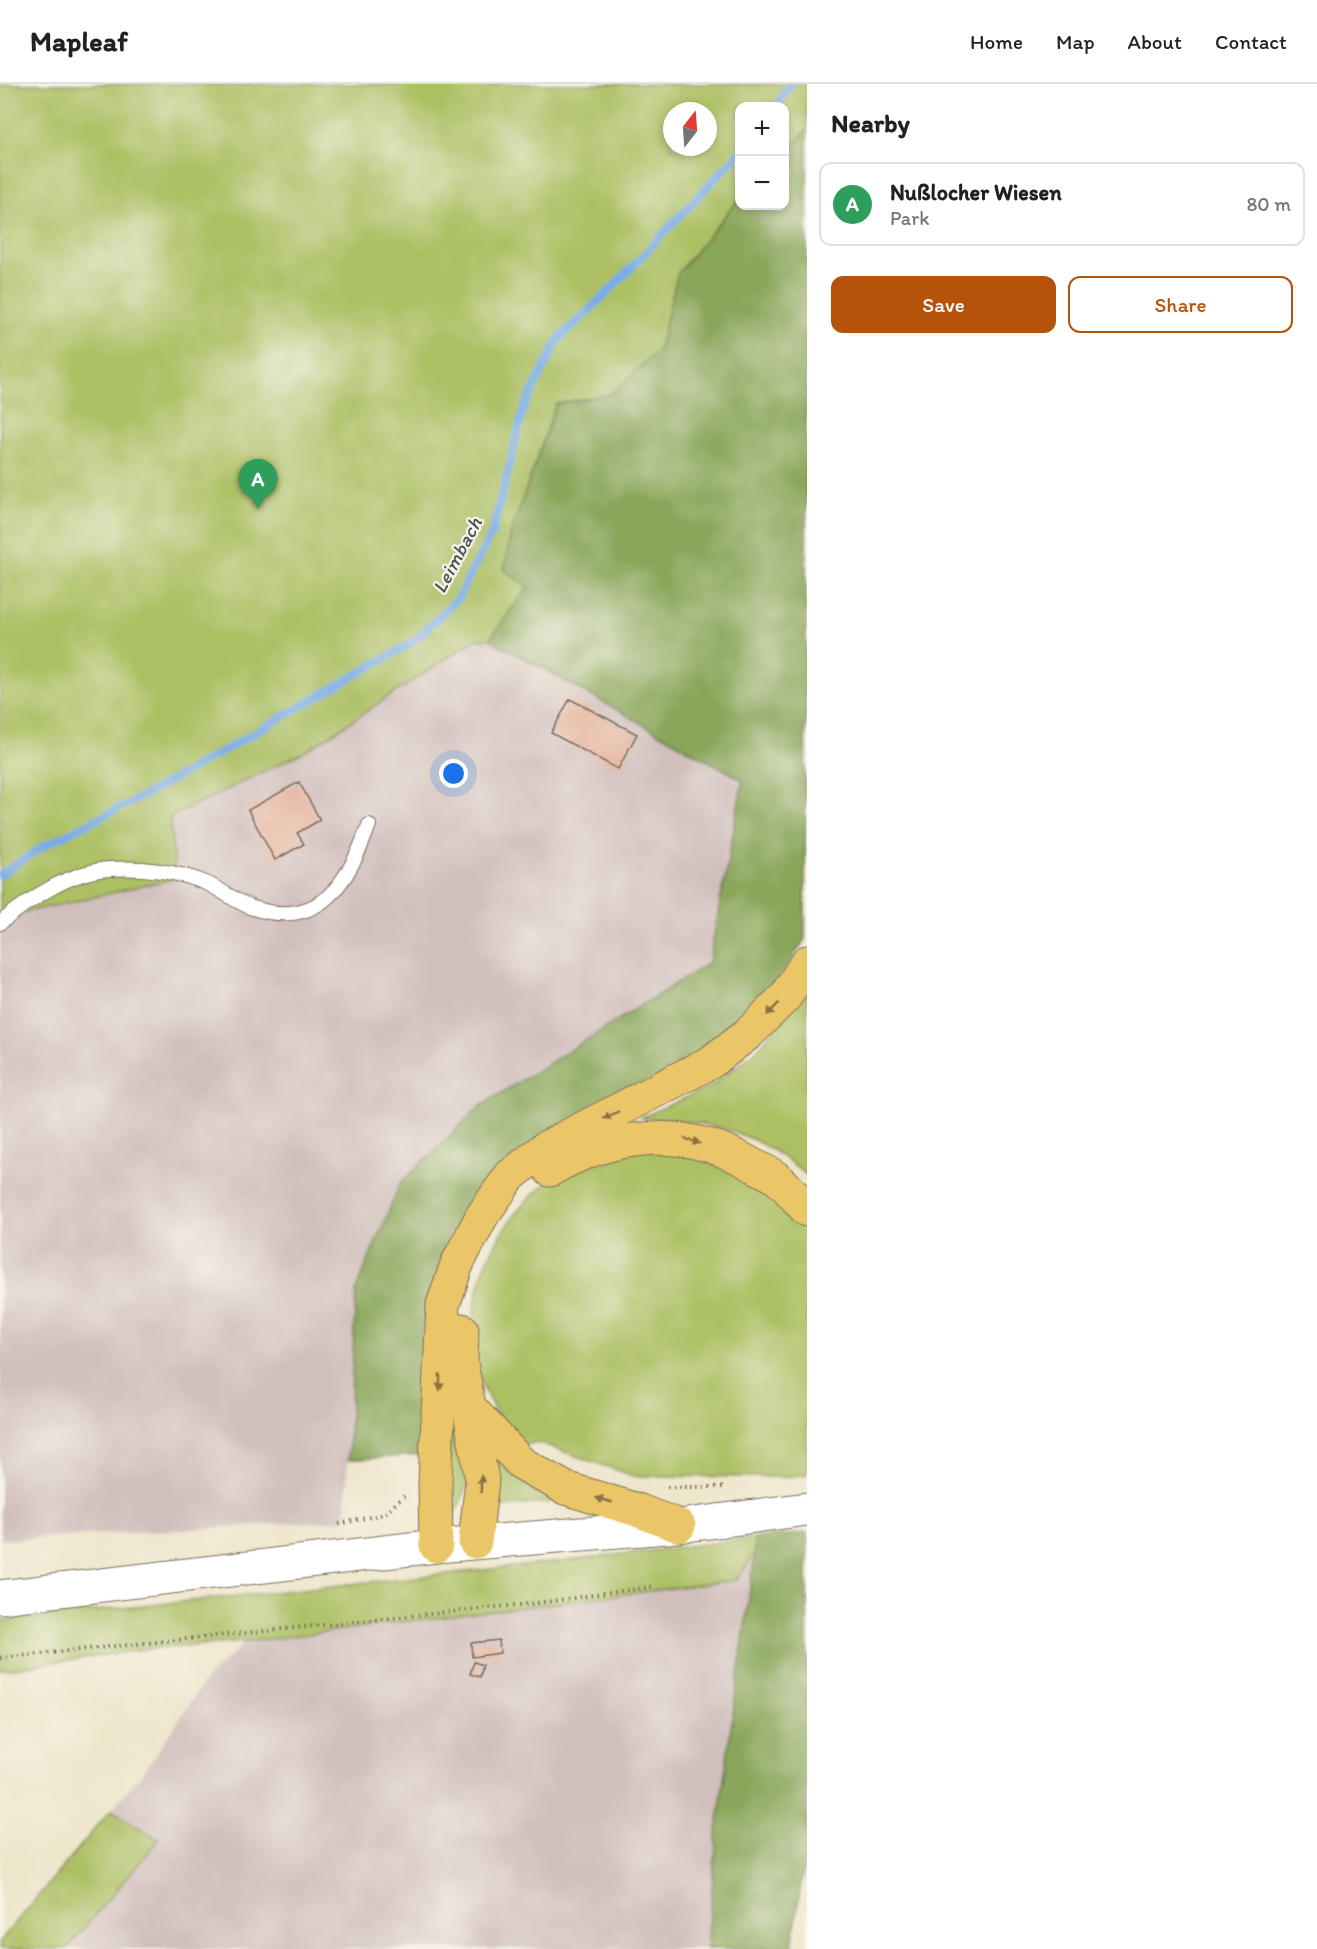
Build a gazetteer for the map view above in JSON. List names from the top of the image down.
{
  "water": ["Leimbach"],
  "north": "top",
  "page": {
    "header": "Mapleaf",
    "nav": [
      "Home",
      "Map",
      "About",
      "Contact"
    ],
    "heading": "Nearby",
    "map_buttons": ["+", "−"],
    "list": [
      {
        "mark": "A",
        "name": "Nußlocher Wiesen",
        "note": "Park",
        "value": "80 m"
      }
    ],
    "buttons": ["Save", "Share"],
    "pins": "A"
  }
}
